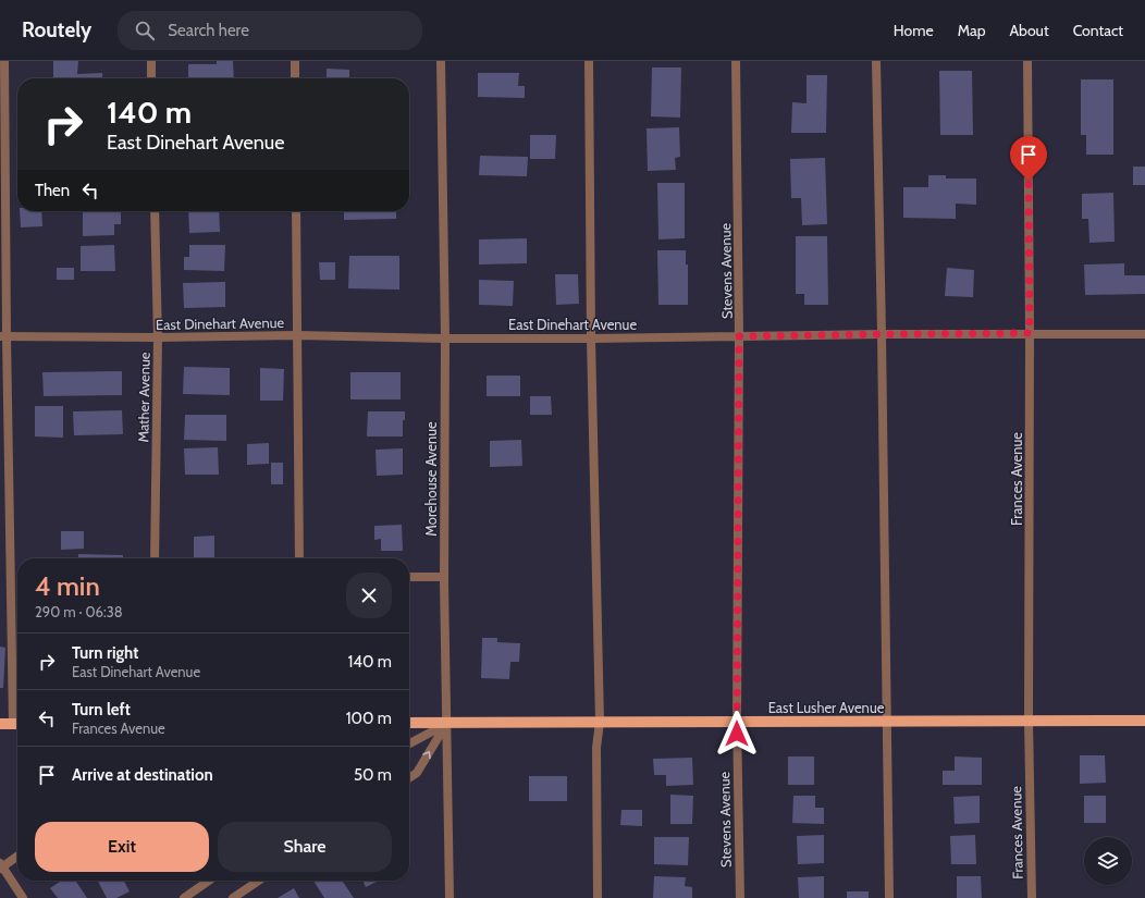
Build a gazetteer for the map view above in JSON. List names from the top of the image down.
{
  "streets": {
    "main road": ["East Lusher Avenue"],
    "street": [
      "Stevens Avenue",
      "East Dinehart Avenue",
      "Mather Avenue",
      "Morehouse Avenue",
      "Frances Avenue"
    ]
  },
  "crossings": [
    ["Stevens Avenue", "East Dinehart Avenue"],
    ["Stevens Avenue", "East Lusher Avenue"],
    ["East Dinehart Avenue", "Mather Avenue"],
    ["East Dinehart Avenue", "Morehouse Avenue"],
    ["East Dinehart Avenue", "Frances Avenue"],
    ["Morehouse Avenue", "East Lusher Avenue"],
    ["Frances Avenue", "East Lusher Avenue"]
  ],
  "page": {
    "header": "Routely",
    "search": "Search here",
    "nav": [
      "Home",
      "Map",
      "About",
      "Contact"
    ],
    "turn": ["140 m", "East Dinehart Avenue"],
    "then": "Then",
    "heading": ["4 min", "290 m · 06:38"],
    "list": [
      {
        "name": "Turn right",
        "note": "East Dinehart Avenue",
        "value": "140 m"
      },
      {
        "name": "Turn left",
        "note": "Frances Avenue",
        "value": "100 m"
      },
      {
        "name": "Arrive at destination",
        "value": "50 m"
      }
    ],
    "buttons": ["Exit", "Share"]
  }
}
